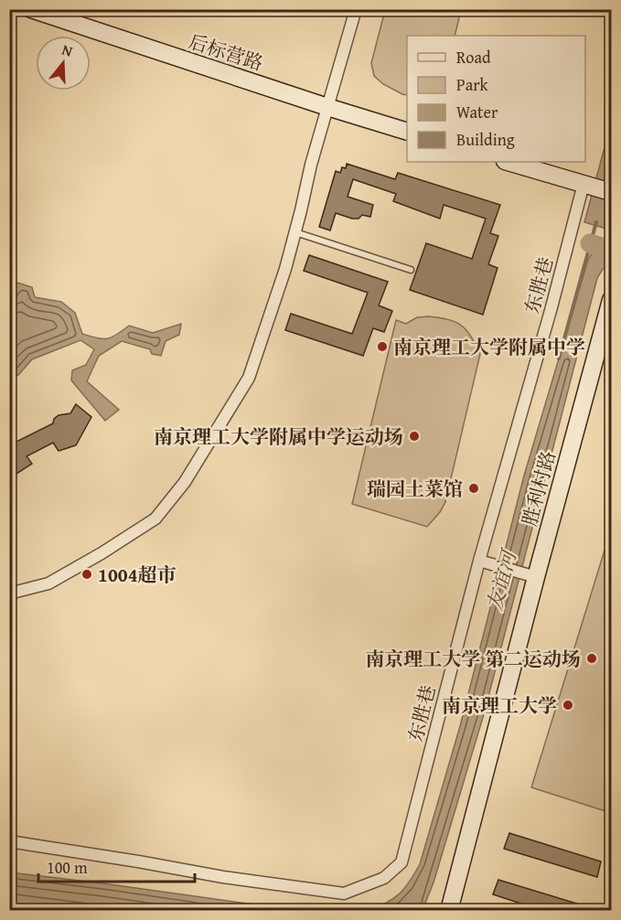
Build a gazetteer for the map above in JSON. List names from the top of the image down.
{
  "streets": {
    "street": ["后标营路", "东胜巷", "胜利村路"]
  },
  "water": ["友谊河"],
  "places": [
    "南京理工大学附属中学",
    "南京理工大学附属中学运动场",
    "瑞园土菜馆",
    "1004超市",
    "南京理工大学 第二运动场",
    "南京理工大学"
  ],
  "legend": [
    "Road",
    "Park",
    "Water",
    "Building"
  ],
  "scale_bar": "100 m",
  "north": "top"
}
